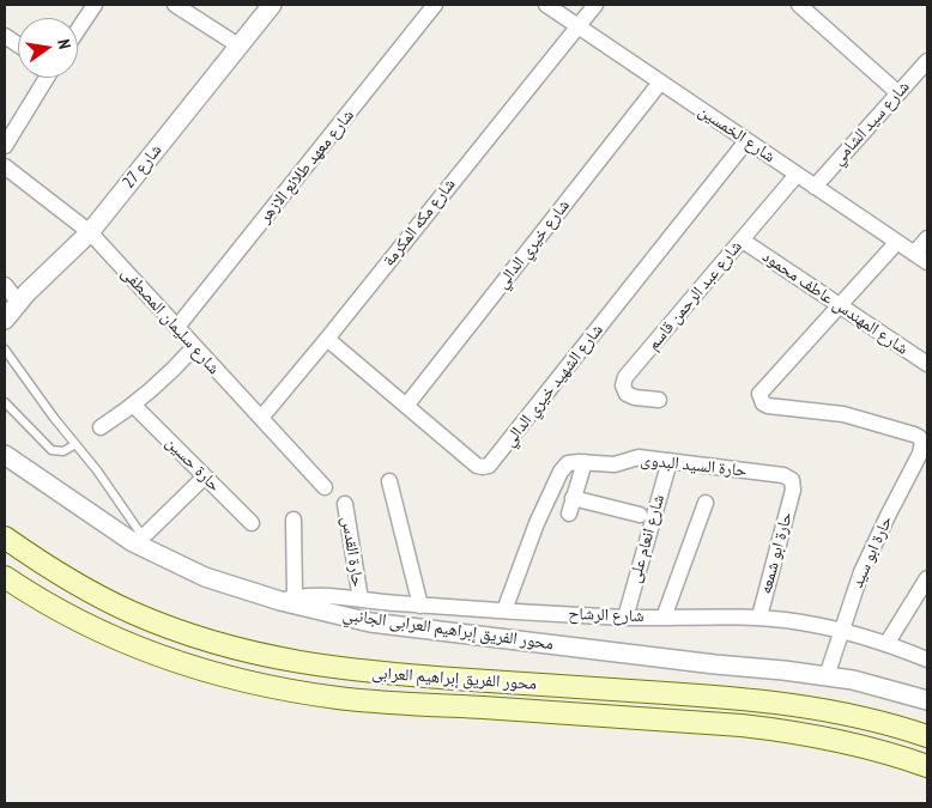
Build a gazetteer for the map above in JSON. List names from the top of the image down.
{
  "streets": {
    "main road": ["محور الفريق إبراهيم العرابى"],
    "street": [
      "شارع سيد الشامي",
      "شارع الخمسين",
      "شارع 27",
      "شارع معهد طلائع الازهر",
      "شارع مكه المكرمة",
      "شارع خيري الدالي",
      "شارع عبد الرحمن قاسم",
      "شارع المهندس عاطف محمود",
      "شارع سليمان المصطفى",
      "شارع الشهيد خيري الدالي",
      "حارة حسين",
      "حارة السيد البدوى",
      "شارع انعام على",
      "حارة القدس",
      "حارة ابو سيد",
      "حارة ابو شمعه",
      "شارع الرشاح",
      "محور الفريق إبراهيم العرابى الجانبي"
    ]
  },
  "crossings": [
    ["شارع سيد الشامي", "شارع الخمسين"],
    ["شارع الخمسين", "شارع مكه المكرمة"],
    ["شارع الخمسين", "شارع خيري الدالي"],
    ["شارع الخمسين", "شارع عبد الرحمن قاسم"],
    ["شارع الخمسين", "شارع الشهيد خيري الدالي"],
    ["شارع 27", "شارع سليمان المصطفى"],
    ["شارع معهد طلائع الازهر", "شارع سليمان المصطفى"],
    ["شارع مكه المكرمة", "شارع سليمان المصطفى"],
    ["شارع مكه المكرمة", "شارع الشهيد خيري الدالي"],
    ["شارع خيري الدالي", "شارع الشهيد خيري الدالي"],
    ["شارع عبد الرحمن قاسم", "شارع المهندس عاطف محمود"],
    ["شارع المهندس عاطف محمود", "حارة ابو سيد"],
    ["حارة السيد البدوى", "شارع انعام على"],
    ["حارة السيد البدوى", "حارة ابو شمعه"],
    ["شارع انعام على", "شارع الرشاح"],
    ["حارة القدس", "شارع الرشاح"],
    ["حارة ابو سيد", "شارع الرشاح"],
    ["حارة ابو سيد", "محور الفريق إبراهيم العرابى الجانبي"],
    ["حارة ابو شمعه", "شارع الرشاح"],
    ["شارع الرشاح", "محور الفريق إبراهيم العرابى الجانبي"]
  ],
  "north": "right"
}
